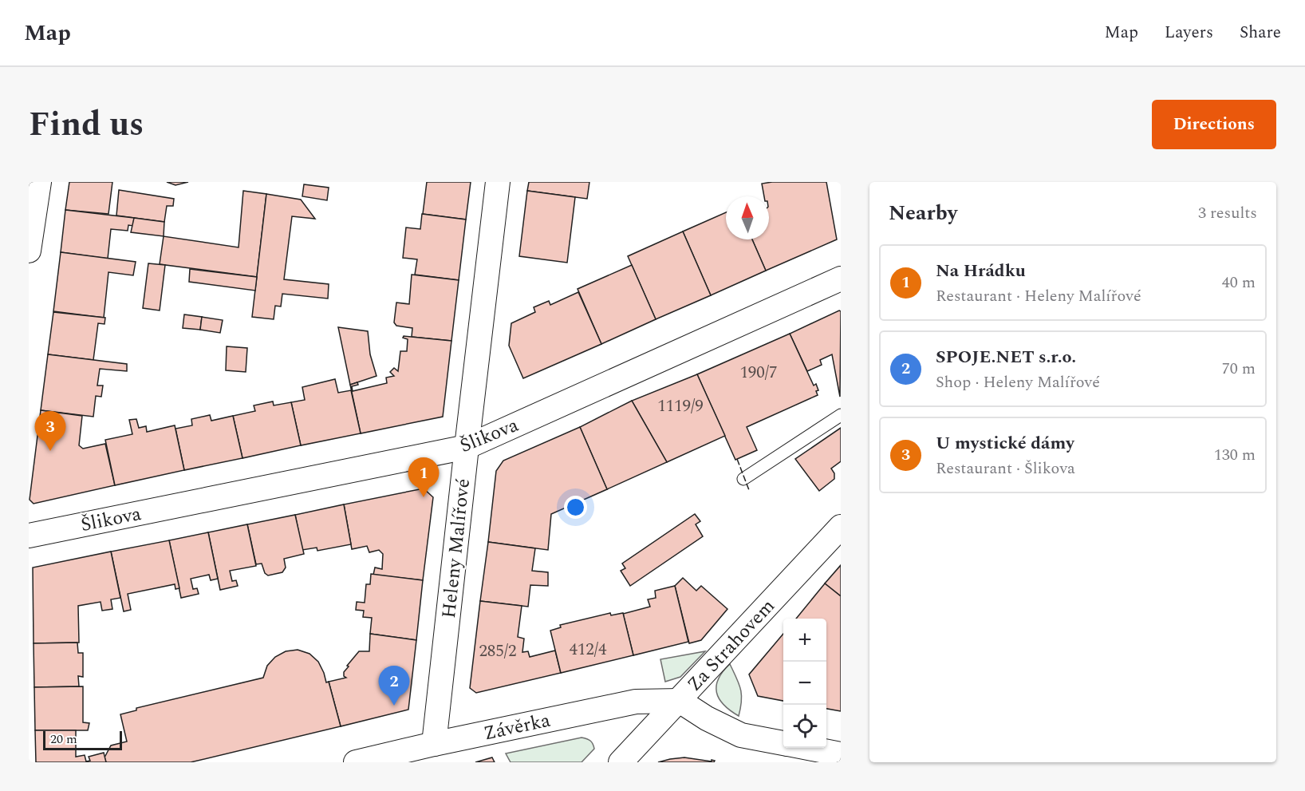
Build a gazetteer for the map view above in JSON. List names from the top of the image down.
{
  "streets": {
    "street": [
      "Šlikova",
      "Heleny Malířové",
      "Za Strahovem",
      "Závěrka"
    ]
  },
  "crossings": [
    ["Šlikova", "Heleny Malířové"],
    ["Heleny Malířové", "Závěrka"],
    ["Za Strahovem", "Závěrka"]
  ],
  "house_numbers": [
    "190/7",
    "1119/9",
    "412/4",
    "285/2"
  ],
  "scale_bar": "20 m",
  "north": "top",
  "page": {
    "header": "Map",
    "nav": ["Map", "Layers", "Share"],
    "title": "Find us",
    "buttons": "Directions",
    "heading": ["Nearby", "3 results"],
    "list": [
      {
        "mark": "1",
        "name": "Na Hrádku",
        "note": "Restaurant · Heleny Malířové",
        "value": "40 m"
      },
      {
        "mark": "2",
        "name": "SPOJE.NET s.r.o.",
        "note": "Shop · Heleny Malířové",
        "value": "70 m"
      },
      {
        "mark": "3",
        "name": "U mystické dámy",
        "note": "Restaurant · Šlikova",
        "value": "130 m"
      }
    ],
    "pins": ["3", "1", "2"],
    "map_buttons": ["+", "−"],
    "scale": "20 m"
  }
}
